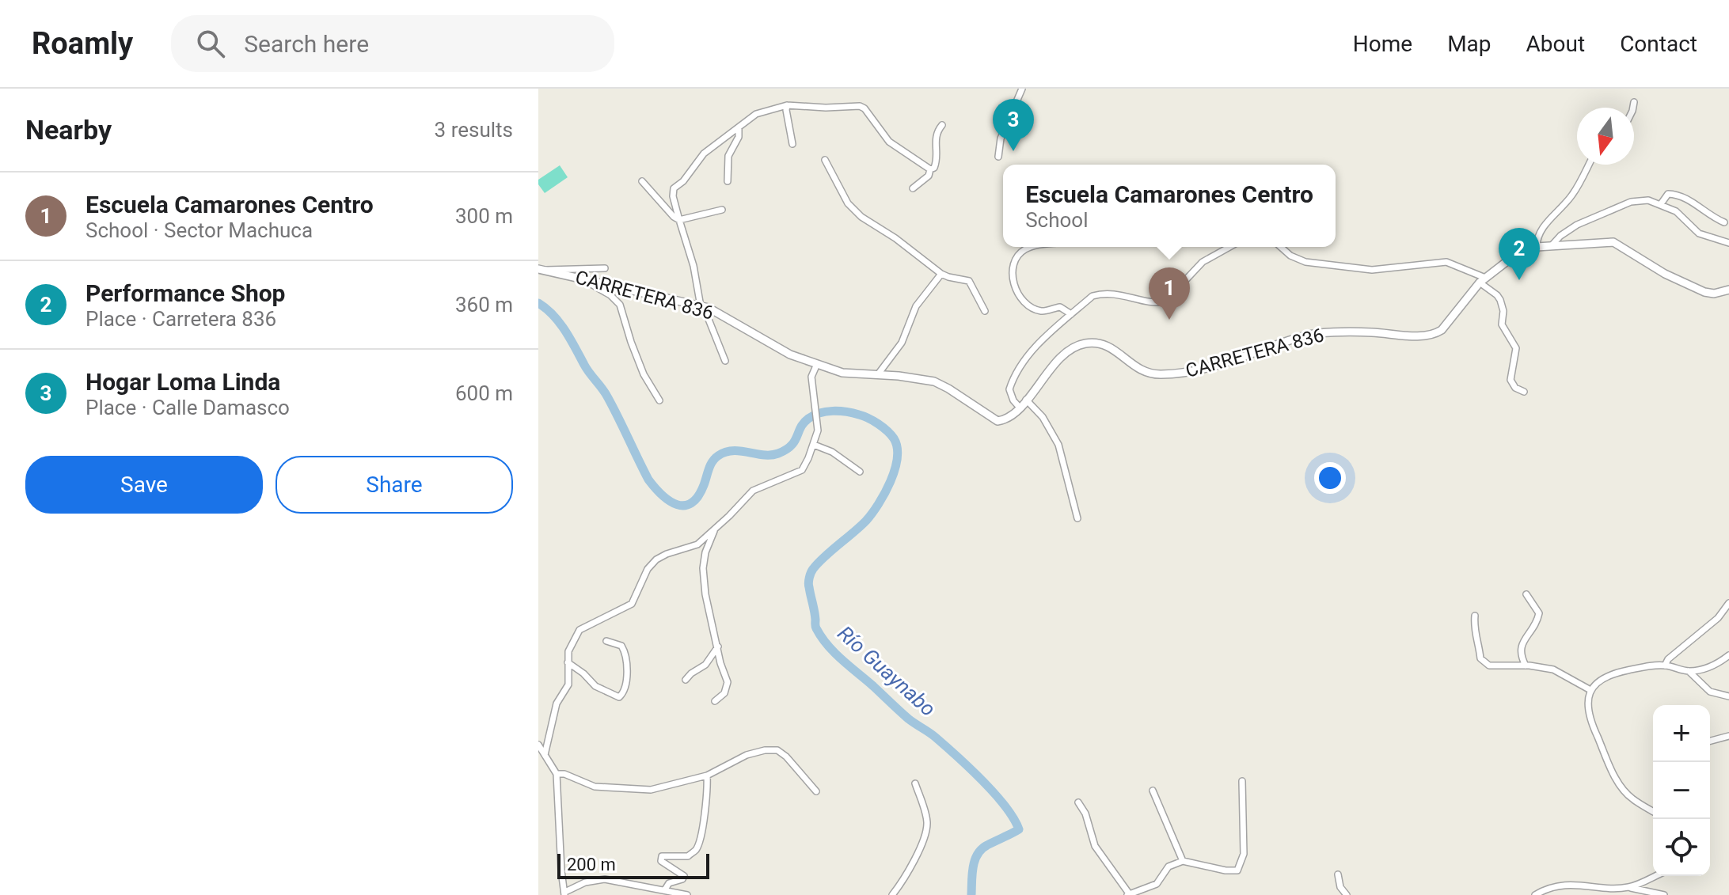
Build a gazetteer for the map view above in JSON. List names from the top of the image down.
{
  "streets": {
    "street": ["CARRETERA 836"]
  },
  "water": ["Río Guaynabo"],
  "scale_bar": "200 m",
  "north": "bottom",
  "page": {
    "header": "Roamly",
    "search": "Search here",
    "nav": [
      "Home",
      "Map",
      "About",
      "Contact"
    ],
    "heading": ["Nearby", "3 results"],
    "pins": ["3", "2", "1"],
    "popup": ["Escuela Camarones Centro", "School"],
    "list": [
      {
        "mark": "1",
        "name": "Escuela Camarones Centro",
        "note": "School · Sector Machuca",
        "value": "300 m"
      },
      {
        "mark": "2",
        "name": "Performance Shop",
        "note": "Place · Carretera 836",
        "value": "360 m"
      },
      {
        "mark": "3",
        "name": "Hogar Loma Linda",
        "note": "Place · Calle Damasco",
        "value": "600 m"
      }
    ],
    "buttons": ["Save", "Share"],
    "map_buttons": ["+", "−"],
    "scale": "200 m"
  }
}
